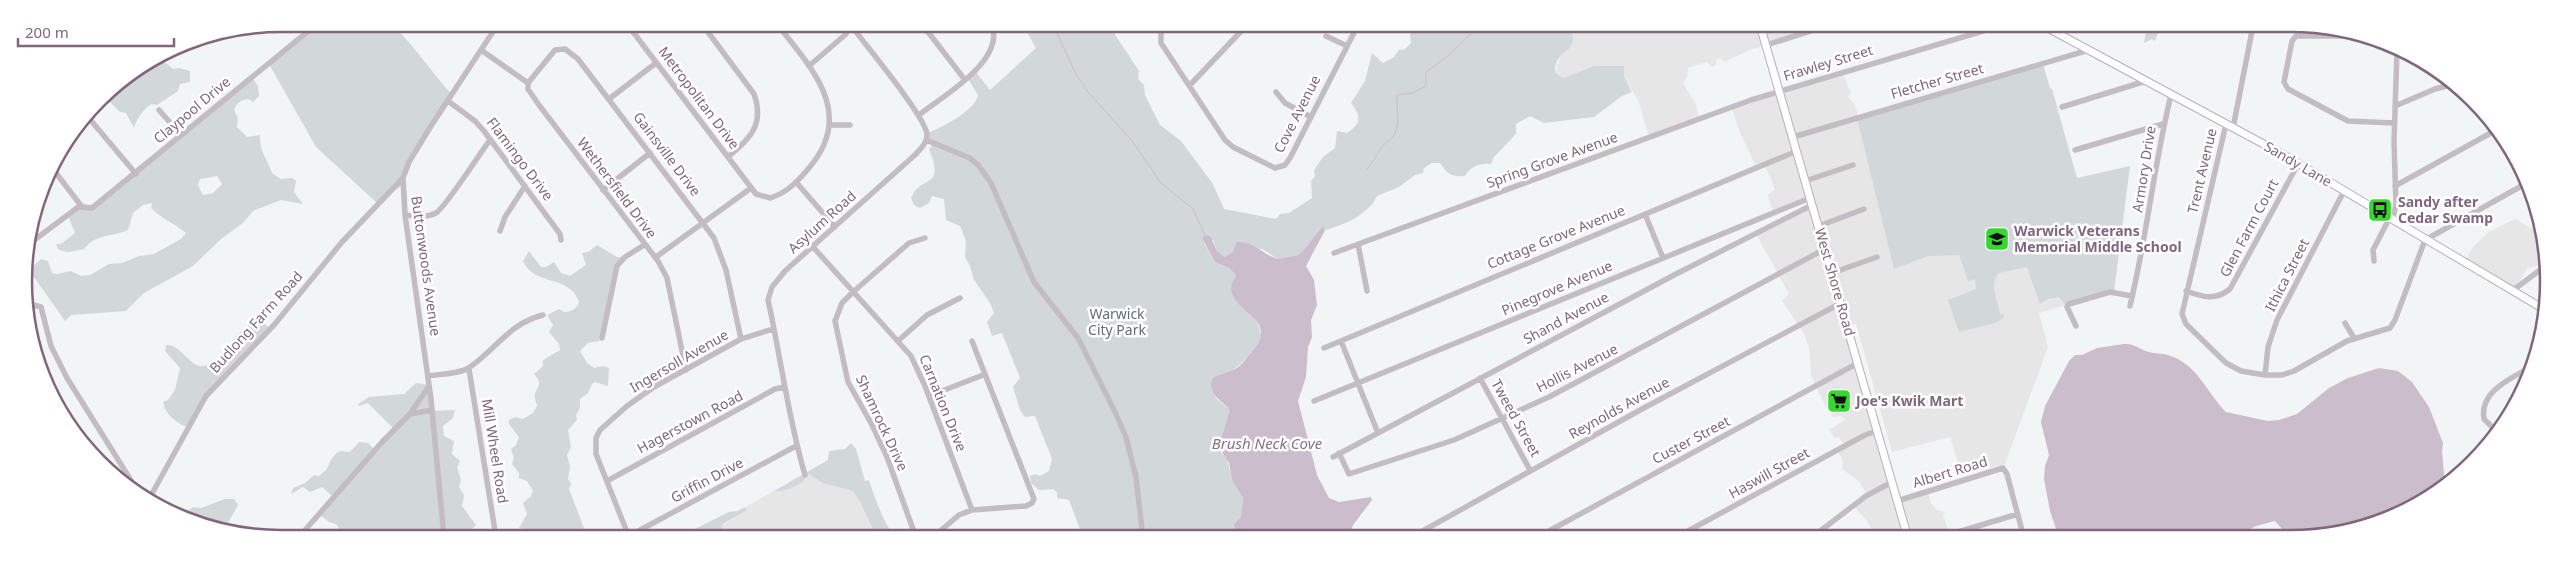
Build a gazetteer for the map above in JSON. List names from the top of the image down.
{
  "streets": {
    "main road": ["Sandy Lane", "West Shore Road"],
    "street": [
      "Frawley Street",
      "Fletcher Street",
      "Metropolitan Drive",
      "Claypool Drive",
      "Cove Avenue",
      "Gainsville Drive",
      "Flamingo Drive",
      "Spring Grove Avenue",
      "Armory Drive",
      "Trent Avenue",
      "Wethersfield Drive",
      "Asylum Road",
      "Glen Farm Court",
      "Cottage Grove Avenue",
      "Buttonwoods Avenue",
      "Ithica Street",
      "Pinegrove Avenue",
      "Shand Avenue",
      "Budlong Farm Road",
      "Ingersoll Avenue",
      "Hollis Avenue",
      "Carnation Drive",
      "Reynolds Avenue",
      "Tweed Street",
      "Hagerstown Road",
      "Shamrock Drive",
      "Custer Street",
      "Mill Wheel Road",
      "Albert Road",
      "Haswill Street",
      "Griffin Drive"
    ]
  },
  "crossings": [
    ["Frawley Street", "Spring Grove Avenue"],
    ["Frawley Street", "West Shore Road"],
    ["Fletcher Street", "Sandy Lane"],
    ["Fletcher Street", "West Shore Road"],
    ["Gainsville Drive", "Wethersfield Drive"],
    ["Gainsville Drive", "Ingersoll Avenue"],
    ["Flamingo Drive", "Buttonwoods Avenue"],
    ["Spring Grove Avenue", "West Shore Road"],
    ["Sandy Lane", "Armory Drive"],
    ["Sandy Lane", "Trent Avenue"],
    ["Sandy Lane", "Glen Farm Court"],
    ["Sandy Lane", "Ithica Street"],
    ["Trent Avenue", "Glen Farm Court"],
    ["Trent Avenue", "Ithica Street"],
    ["Wethersfield Drive", "Buttonwoods Avenue"],
    ["Wethersfield Drive", "Ingersoll Avenue"],
    ["Asylum Road", "Ingersoll Avenue"],
    ["Asylum Road", "Carnation Drive"],
    ["Asylum Road", "Hagerstown Road"],
    ["Asylum Road", "Griffin Drive"],
    ["Cottage Grove Avenue", "West Shore Road"],
    ["Buttonwoods Avenue", "Budlong Farm Road"],
    ["West Shore Road", "Pinegrove Avenue"],
    ["West Shore Road", "Shand Avenue"],
    ["West Shore Road", "Hollis Avenue"],
    ["West Shore Road", "Reynolds Avenue"],
    ["West Shore Road", "Custer Street"],
    ["West Shore Road", "Albert Road"],
    ["West Shore Road", "Haswill Street"],
    ["Pinegrove Avenue", "Shand Avenue"],
    ["Shand Avenue", "Hollis Avenue"],
    ["Shand Avenue", "Tweed Street"],
    ["Ingersoll Avenue", "Hagerstown Road"],
    ["Hollis Avenue", "Tweed Street"],
    ["Carnation Drive", "Shamrock Drive"],
    ["Reynolds Avenue", "Tweed Street"]
  ],
  "water": ["Brush Neck Cove"],
  "parks": ["Warwick City Park"],
  "places": {
    "bus stop": ["Sandy after Cedar Swamp"],
    "school or university": ["Warwick Veterans Memorial Middle School"],
    "supermarket": ["Joe's Kwik Mart"]
  },
  "scale_bar": "200 m"
}
